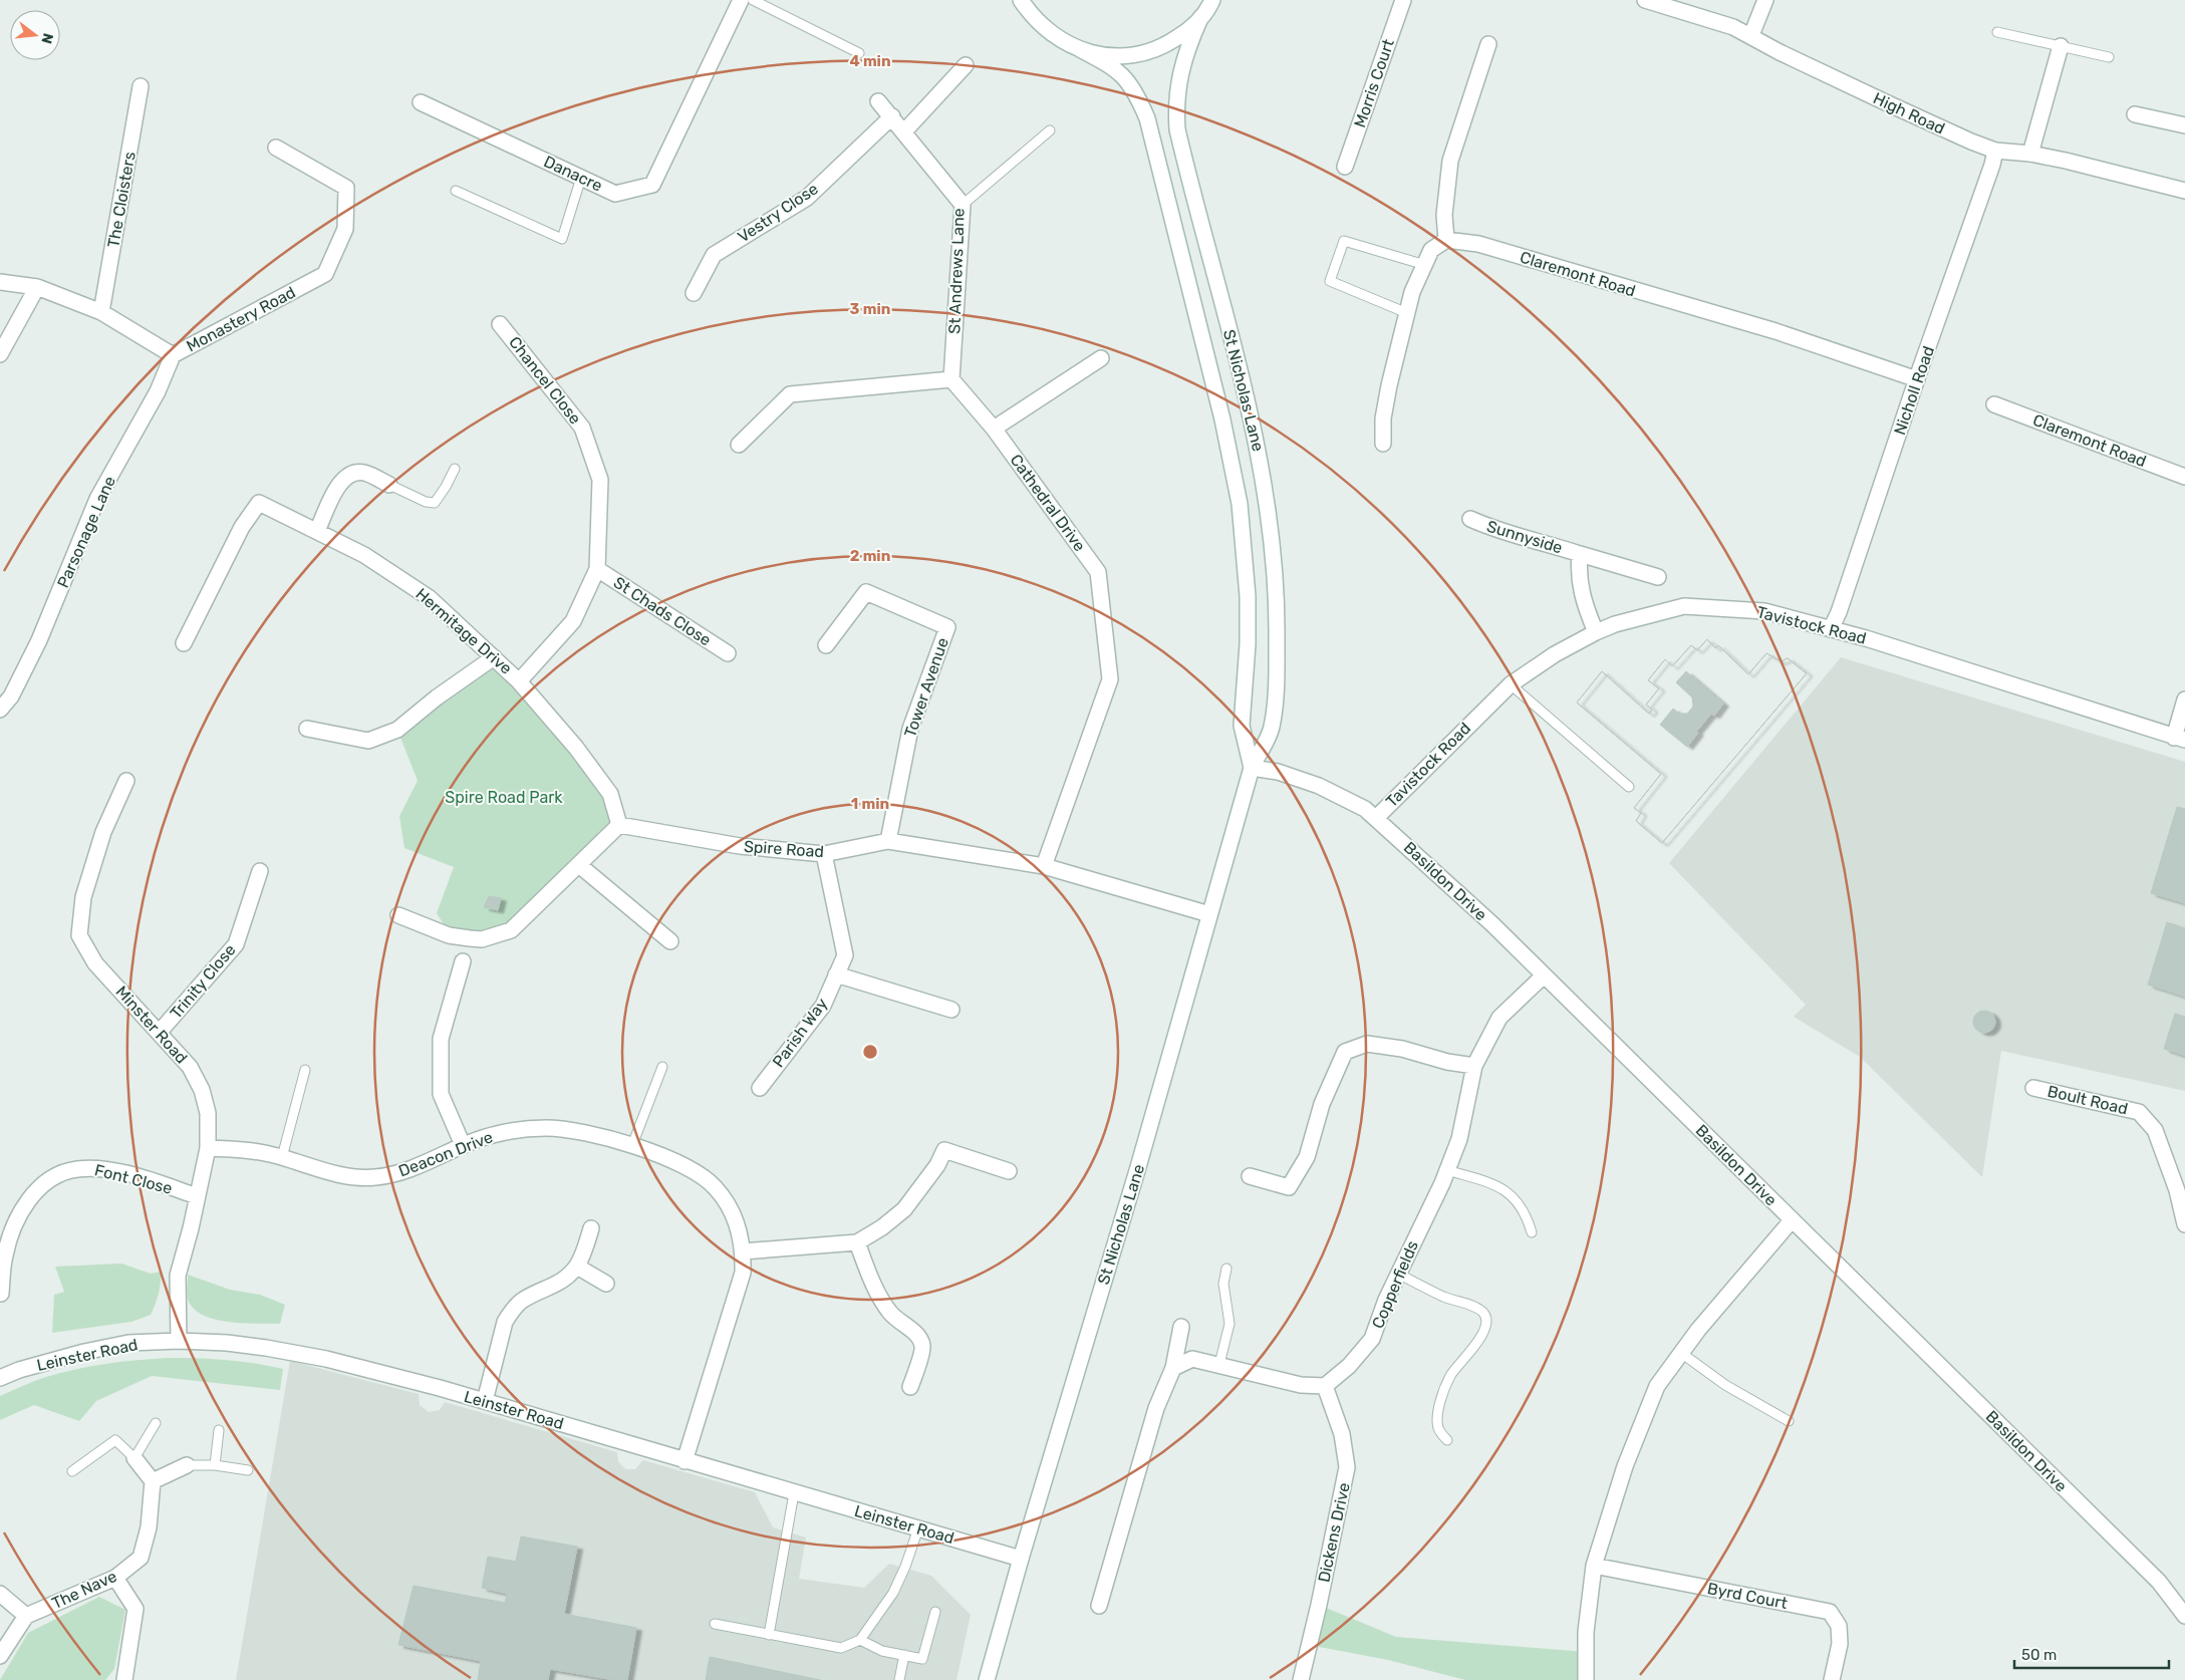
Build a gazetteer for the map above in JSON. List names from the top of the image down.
{
  "streets": {
    "street": [
      "Morris Court",
      "High Road",
      "Danacre",
      "The Cloisters",
      "Vestry Close",
      "St Andrews Lane",
      "Claremont Road",
      "Monastery Road",
      "Chancel Close",
      "St Nicholas Lane",
      "Nicholl Road",
      "Cathedral Drive",
      "Parsonage Lane",
      "Sunnyside",
      "St Chads Close",
      "Tavistock Road",
      "Hermitage Drive",
      "Tower Avenue",
      "Spire Road",
      "Basildon Drive",
      "Trinity Close",
      "Minster Road",
      "Parish Way",
      "Boult Road",
      "Deacon Drive",
      "Font Close",
      "Copperfields",
      "Leinster Road",
      "Dickens Drive",
      "The Nave",
      "Byrd Court"
    ]
  },
  "crossings": [
    ["High Road", "Nicholl Road"],
    ["The Cloisters", "Monastery Road"],
    ["Vestry Close", "St Andrews Lane"],
    ["St Andrews Lane", "Cathedral Drive"],
    ["Claremont Road", "Nicholl Road"],
    ["Monastery Road", "Parsonage Lane"],
    ["Chancel Close", "St Chads Close"],
    ["Chancel Close", "Hermitage Drive"],
    ["St Nicholas Lane", "Spire Road"],
    ["St Nicholas Lane", "Basildon Drive"],
    ["St Nicholas Lane", "Leinster Road"],
    ["Nicholl Road", "Tavistock Road"],
    ["Cathedral Drive", "Spire Road"],
    ["Sunnyside", "Tavistock Road"],
    ["Tavistock Road", "Basildon Drive"],
    ["Hermitage Drive", "Spire Road"],
    ["Tower Avenue", "Spire Road"],
    ["Spire Road", "Parish Way"],
    ["Basildon Drive", "Copperfields"],
    ["Trinity Close", "Minster Road"],
    ["Minster Road", "Deacon Drive"],
    ["Minster Road", "Font Close"],
    ["Minster Road", "Leinster Road"],
    ["Deacon Drive", "Leinster Road"],
    ["Copperfields", "Dickens Drive"]
  ],
  "parks": ["Spire Road Park"],
  "scale_bar": "50 m",
  "north": "right",
  "rings": [
    "4 min",
    "3 min",
    "2 min",
    "1 min"
  ]
}
